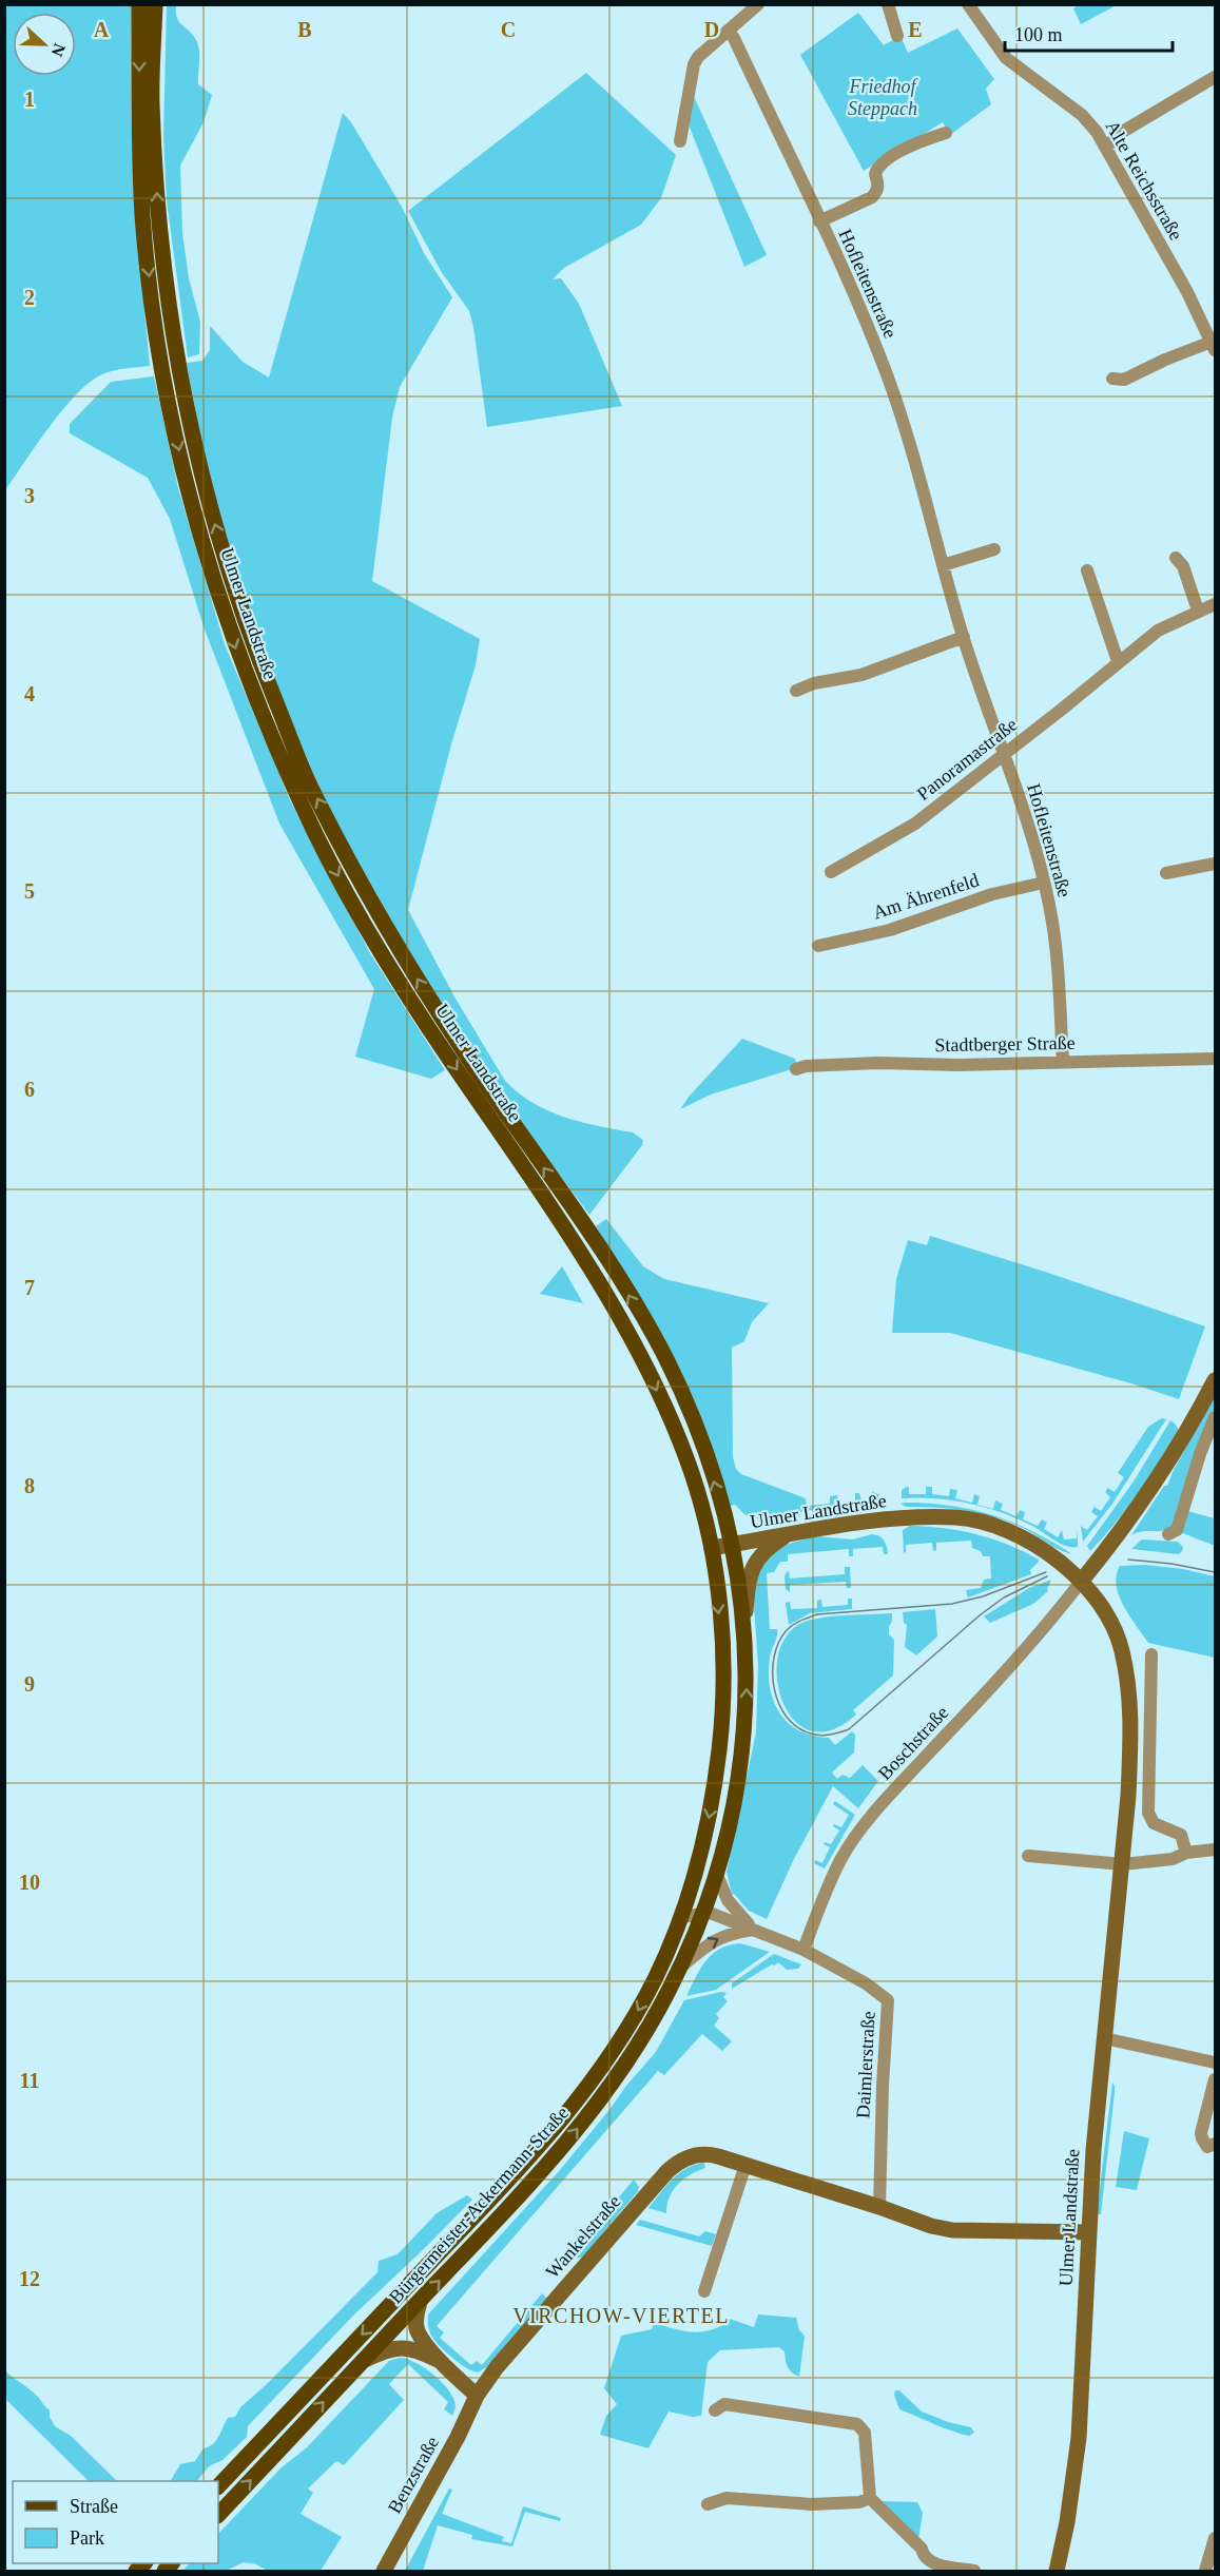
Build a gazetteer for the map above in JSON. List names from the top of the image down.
{
  "streets": {
    "main road": ["Ulmer Landstraße", "Bürgermeister-Ackermann-Straße"],
    "street": [
      "Alte Reichsstraße",
      "Hofleitenstraße",
      "Panoramastraße",
      "Am Ährenfeld",
      "Stadtberger Straße",
      "Boschstraße",
      "Daimlerstraße",
      "Wankelstraße",
      "Benzstraße"
    ]
  },
  "crossings": [
    ["Hofleitenstraße", "Panoramastraße"],
    ["Hofleitenstraße", "Am Ährenfeld"],
    ["Hofleitenstraße", "Stadtberger Straße"],
    ["Ulmer Landstraße", "Boschstraße"],
    ["Ulmer Landstraße", "Bürgermeister-Ackermann-Straße"],
    ["Ulmer Landstraße", "Wankelstraße"],
    ["Boschstraße", "Daimlerstraße"],
    ["Daimlerstraße", "Bürgermeister-Ackermann-Straße"],
    ["Daimlerstraße", "Wankelstraße"],
    ["Wankelstraße", "Benzstraße"]
  ],
  "one_way": ["Ulmer Landstraße"],
  "districts": ["VIRCHOW-VIERTEL"],
  "parks": ["Friedhof Steppach"],
  "legend": ["Straße", "Park"],
  "scale_bar": "100 m",
  "north": "right",
  "grid": {
    "columns": [
      "A",
      "B",
      "C",
      "D",
      "E"
    ],
    "rows": [
      "1",
      "2",
      "3",
      "4",
      "5",
      "6",
      "7",
      "8",
      "9",
      "10",
      "11",
      "12"
    ]
  }
}
